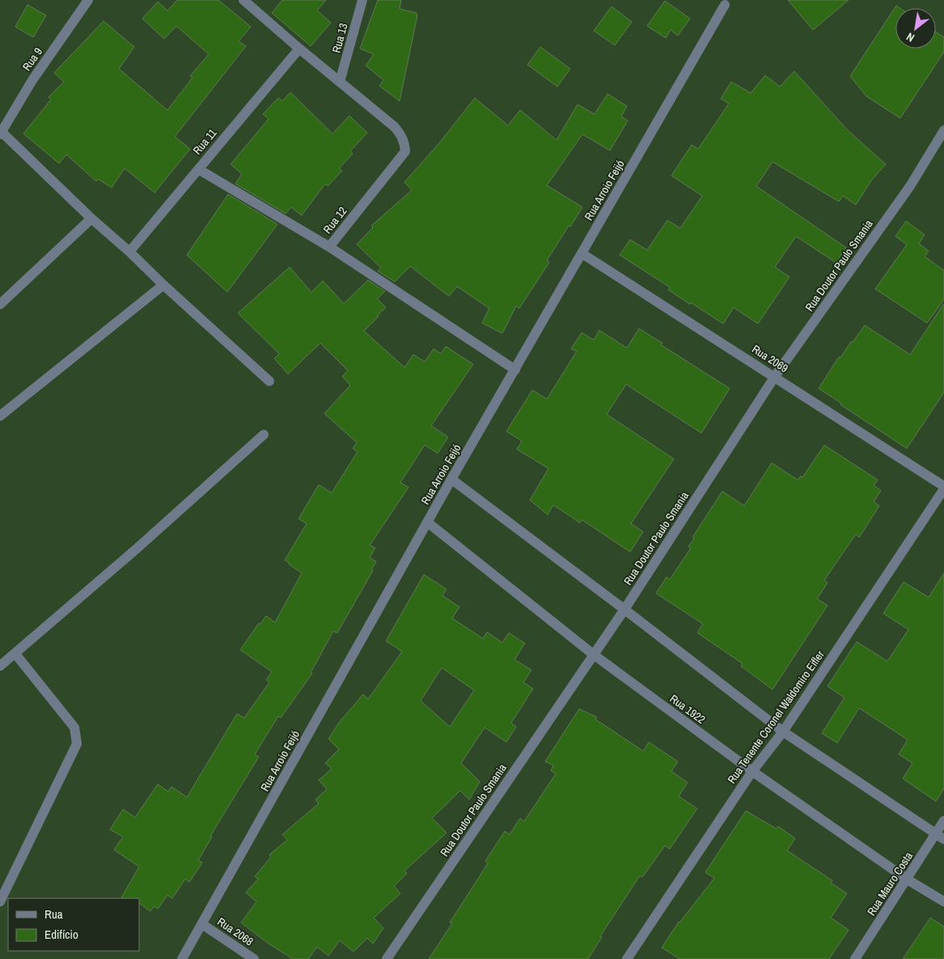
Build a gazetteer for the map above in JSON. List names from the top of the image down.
{
  "streets": {
    "street": [
      "Rua 13",
      "Rua 9",
      "Rua 11",
      "Rua Arroio Feijó",
      "Rua 12",
      "Rua Doutor Paulo Smania",
      "Rua 2069",
      "Rua 1922",
      "Rua Tenente Coronel Waldomiro Eifler",
      "Rua Mauro Costa",
      "Rua 2068"
    ]
  },
  "crossings": [
    ["Rua 13", "Rua 12"],
    ["Rua 11", "Rua 12"],
    ["Rua Arroio Feijó", "Rua 12"],
    ["Rua Arroio Feijó", "Rua 2069"],
    ["Rua Arroio Feijó", "Rua 1922"],
    ["Rua Arroio Feijó", "Rua 2068"],
    ["Rua Doutor Paulo Smania", "Rua 2069"],
    ["Rua Doutor Paulo Smania", "Rua 1922"],
    ["Rua 2069", "Rua Tenente Coronel Waldomiro Eifler"],
    ["Rua 1922", "Rua Tenente Coronel Waldomiro Eifler"],
    ["Rua 1922", "Rua Mauro Costa"]
  ],
  "legend": ["Rua", "Edifício"],
  "north": "bottom left"
}
